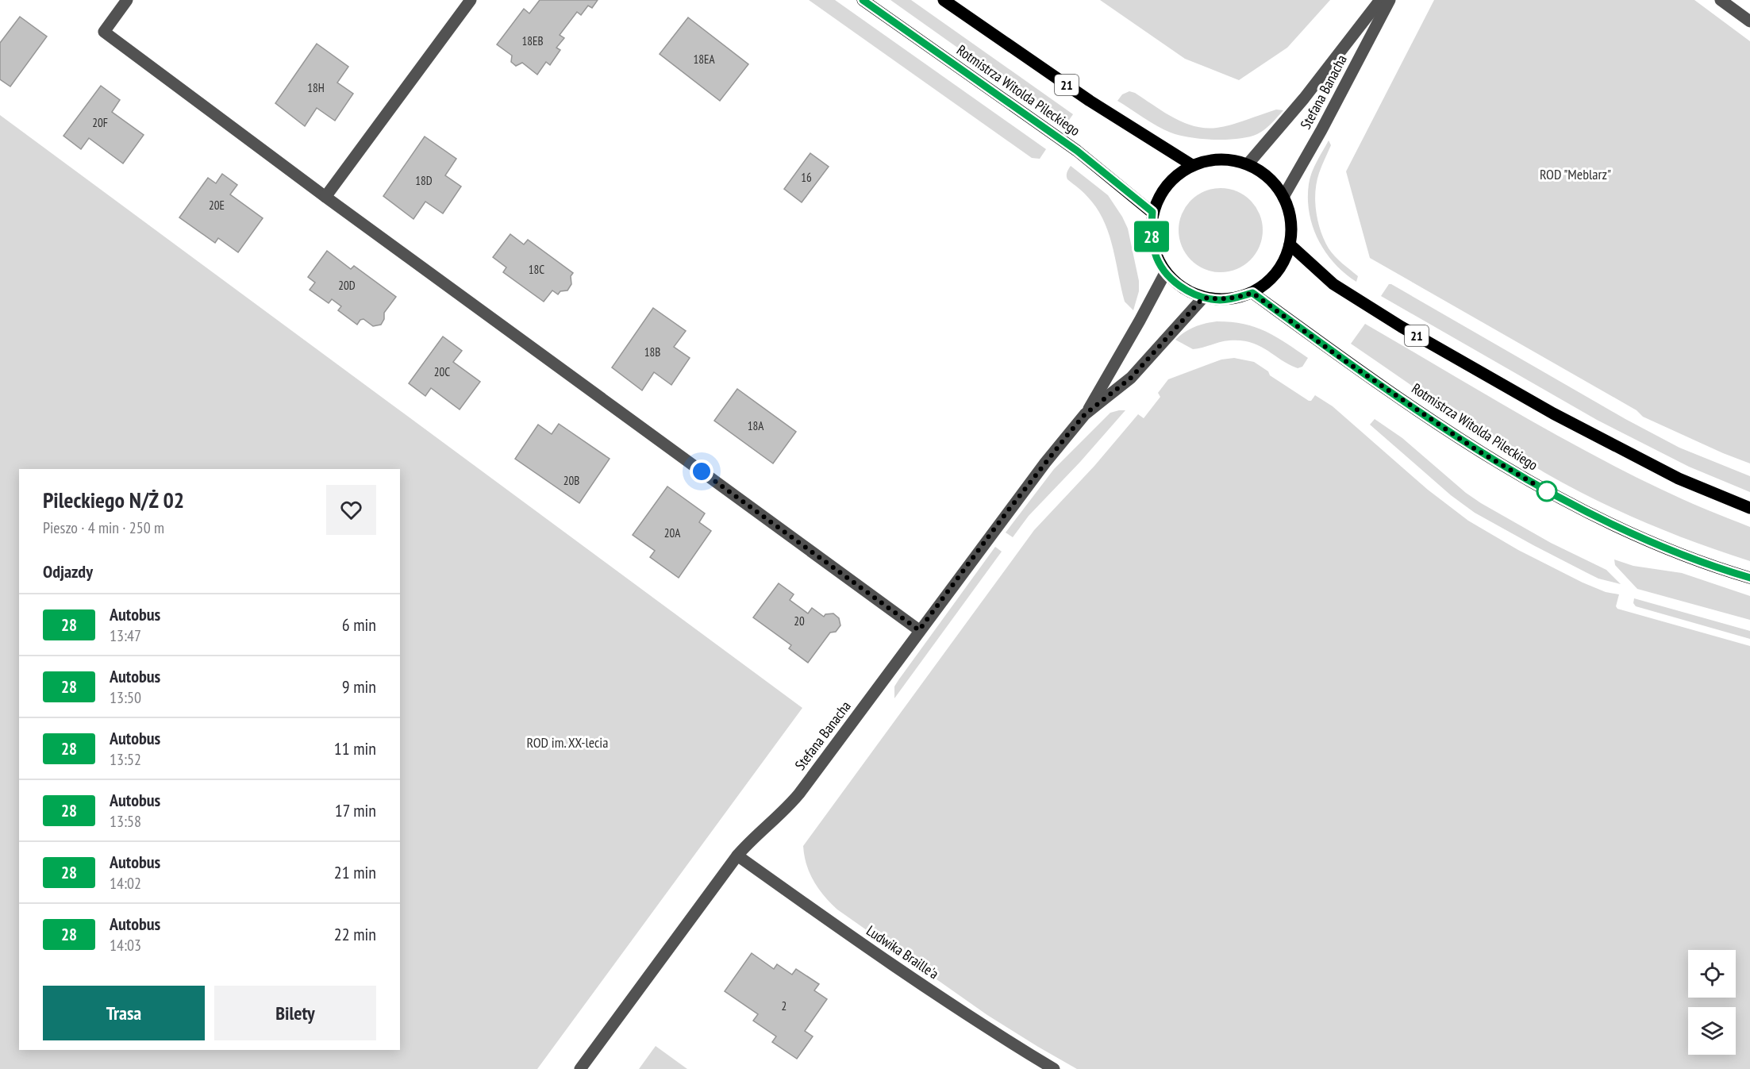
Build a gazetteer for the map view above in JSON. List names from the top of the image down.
{
  "streets": {
    "main road": ["21", "Rotmistrza Witolda Pileckiego"],
    "street": ["Stefana Banacha", "Ludwika Braille'a"]
  },
  "crossings": [
    ["21", "Rotmistrza Witolda Pileckiego"],
    ["21", "Stefana Banacha"],
    ["Rotmistrza Witolda Pileckiego", "Stefana Banacha"],
    ["Stefana Banacha", "Ludwika Braille'a"]
  ],
  "parks": ["ROD \"Meblarz\"", "ROD im. XX-lecia"],
  "lines": ["bus line 28"],
  "house_numbers": [
    "18EB",
    "18EA",
    "18H",
    "20F",
    "16",
    "18D",
    "20E",
    "18C",
    "20D",
    "18B",
    "20C",
    "18A",
    "20B",
    "20A",
    "20",
    "2"
  ],
  "page": {
    "on_map": "28",
    "heading": [
      ["Pileckiego N/Ż 02", "Pieszo · 4 min · 250 m"],
      "Odjazdy"
    ],
    "list": [
      {
        "mark": "28",
        "name": "Autobus",
        "note": "13:47",
        "value": "6 min"
      },
      {
        "mark": "28",
        "name": "Autobus",
        "note": "13:50",
        "value": "9 min"
      },
      {
        "mark": "28",
        "name": "Autobus",
        "note": "13:52",
        "value": "11 min"
      },
      {
        "mark": "28",
        "name": "Autobus",
        "note": "13:58",
        "value": "17 min"
      },
      {
        "mark": "28",
        "name": "Autobus",
        "note": "14:02",
        "value": "21 min"
      },
      {
        "mark": "28",
        "name": "Autobus",
        "note": "14:03",
        "value": "22 min"
      }
    ],
    "buttons": ["Trasa", "Bilety"]
  }
}
